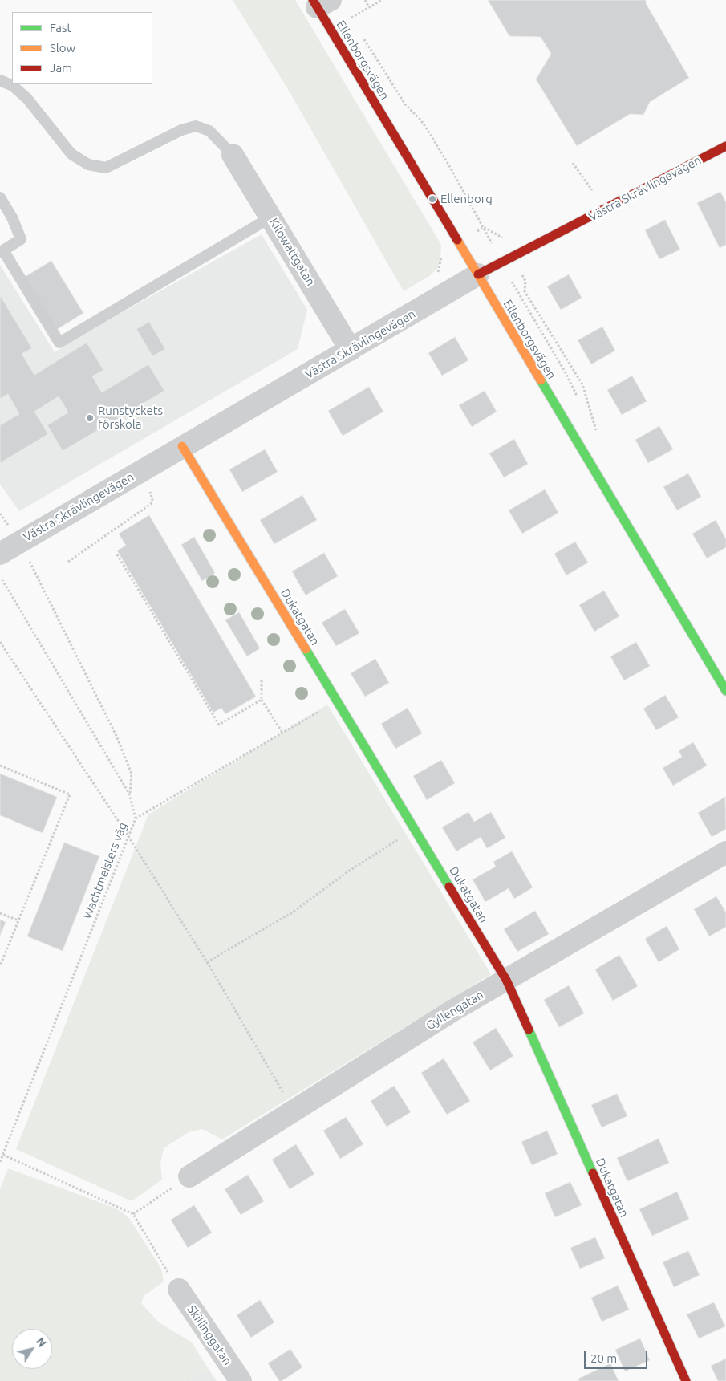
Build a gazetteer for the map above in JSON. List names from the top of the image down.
{
  "streets": {
    "street": [
      "Ellenborgsvägen",
      "Västra Skrävlingevägen",
      "Kilowattgatan",
      "Dukatgatan",
      "Gyllengatan",
      "Skillinggatan"
    ],
    "path": ["Wachtmeisters väg"]
  },
  "crossings": [
    ["Ellenborgsvägen", "Västra Skrävlingevägen"],
    ["Västra Skrävlingevägen", "Kilowattgatan"],
    ["Västra Skrävlingevägen", "Dukatgatan"],
    ["Dukatgatan", "Gyllengatan"]
  ],
  "places": ["Ellenborg", "Runstyckets förskola"],
  "legend": ["Fast", "Slow", "Jam"],
  "scale_bar": "20 m",
  "north": "top right"
}
